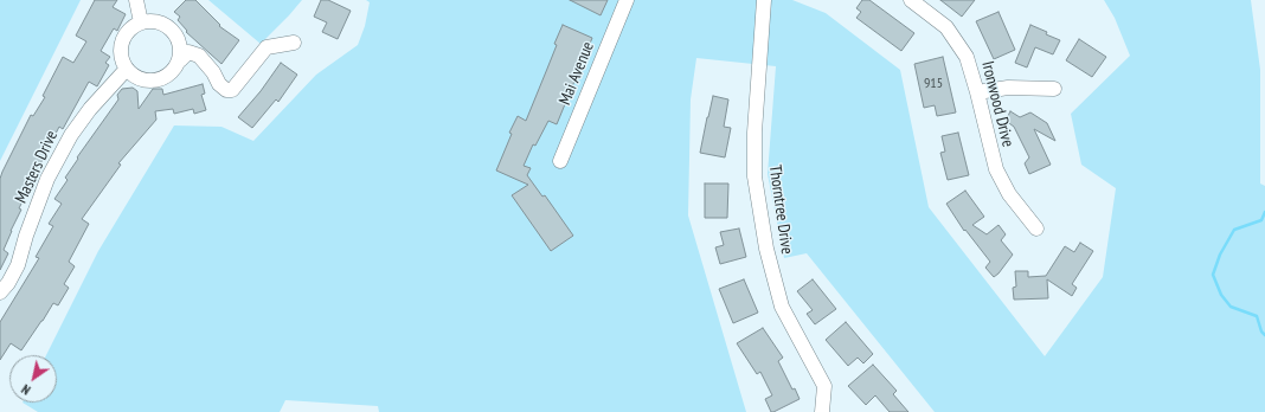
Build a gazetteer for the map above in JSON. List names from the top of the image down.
{
  "streets": {
    "street": [
      "Mai Avenue",
      "Ironwood Drive",
      "Masters Drive",
      "Thorntree Drive"
    ]
  },
  "house_numbers": ["915"],
  "north": "bottom left"
}
